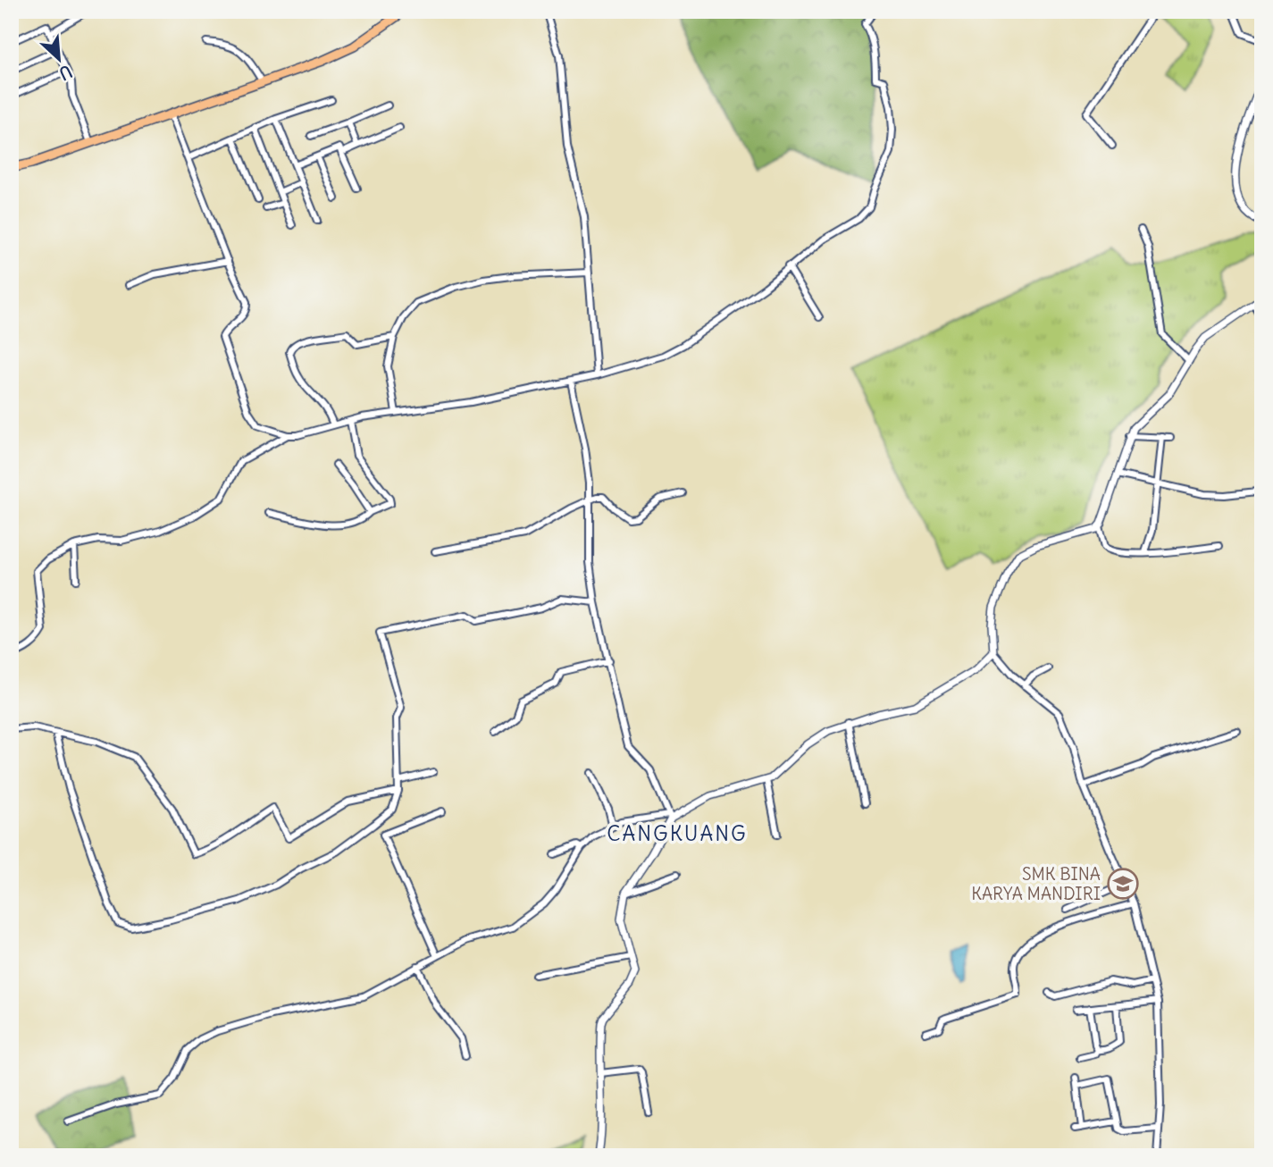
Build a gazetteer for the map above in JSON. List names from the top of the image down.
{
  "districts": ["CANGKUANG"],
  "places": {
    "school or university": ["SMK BINA KARYA MANDIRI"]
  },
  "north": "bottom right"
}
